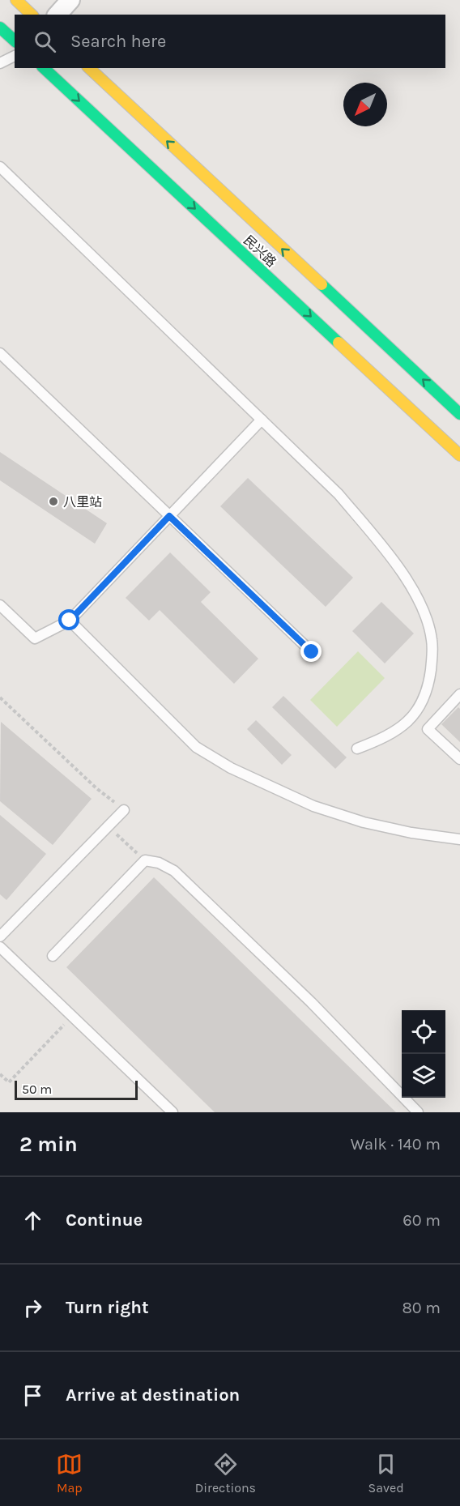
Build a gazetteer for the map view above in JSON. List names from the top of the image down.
{
  "streets": {
    "street": ["民兴路"]
  },
  "places": ["八里站"],
  "scale_bar": "50 m",
  "north": "bottom left",
  "page": {
    "search": "Search here",
    "scale": "50 m",
    "heading": ["2 min", "Walk · 140 m"],
    "list": [
      ["Continue", "60 m"],
      ["Turn right", "80 m"],
      "Arrive at destination"
    ],
    "nav": ["Map", "Directions", "Saved"]
  }
}
